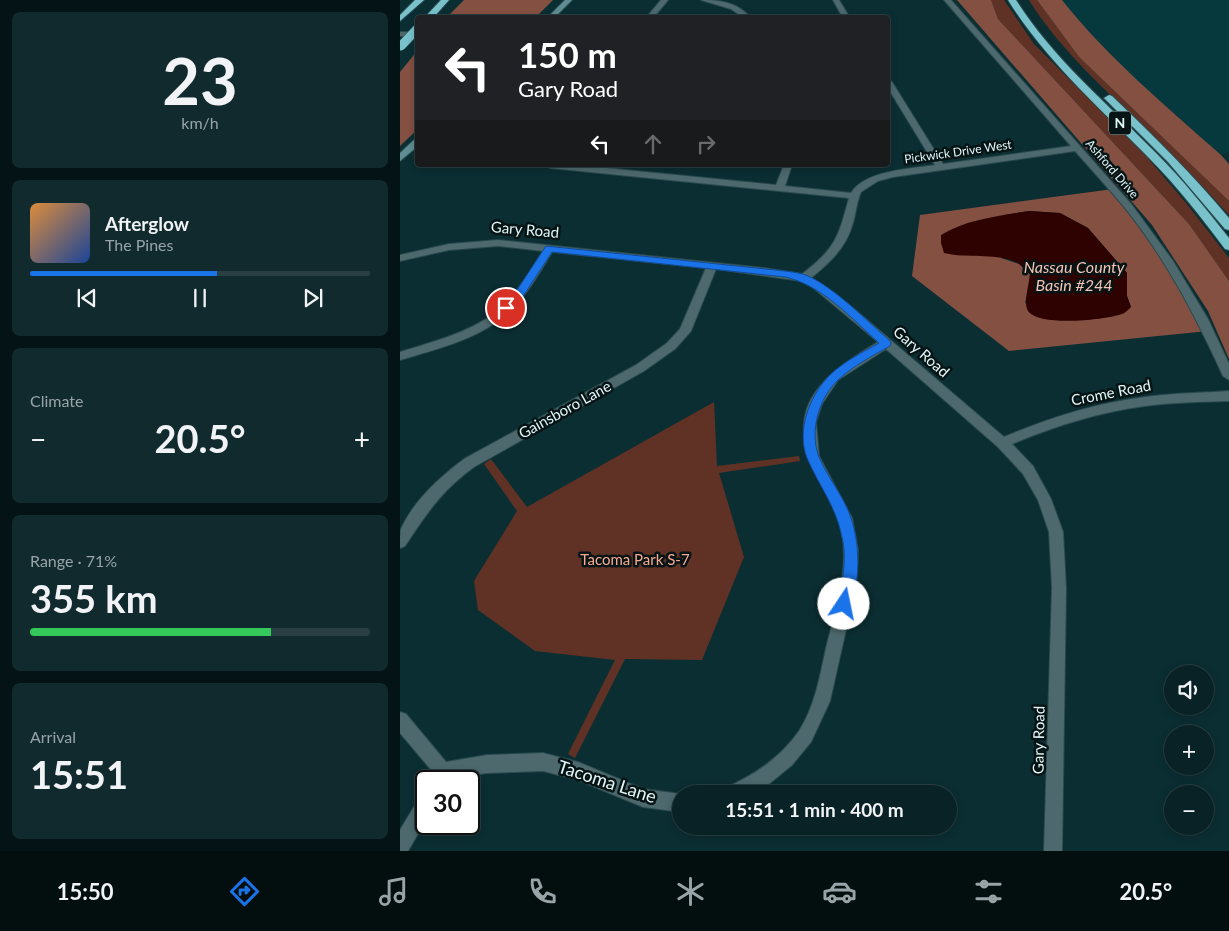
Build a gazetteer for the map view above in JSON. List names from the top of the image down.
{
  "streets": {
    "highway": ["N"],
    "street": [
      "Pickwick Drive West",
      "Ashford Drive",
      "Gary Road",
      "Crome Road",
      "Gainsboro Lane",
      "Tacoma Lane"
    ]
  },
  "crossings": [
    ["Pickwick Drive West", "Ashford Drive"],
    ["Gary Road", "Crome Road"],
    ["Gary Road", "Gainsboro Lane"]
  ],
  "water": ["Nassau County Basin #244"],
  "parks": ["Tacoma Park S-7"],
  "page": {
    "tile": [
      ["23", "km/h"],
      "Climate",
      ["Range · 71%", "355 km"],
      ["Arrival", "15:51"]
    ],
    "turn": ["150 m", "Gary Road"],
    "song": ["Afterglow", "The Pines"],
    "heat": ["−", "20.5°", "+"],
    "map_buttons": ["+", "−"],
    "limit": "30",
    "trip": "15:51 · 1 min · 400 m",
    "tabs": ["15:50", "20.5°"]
  }
}
